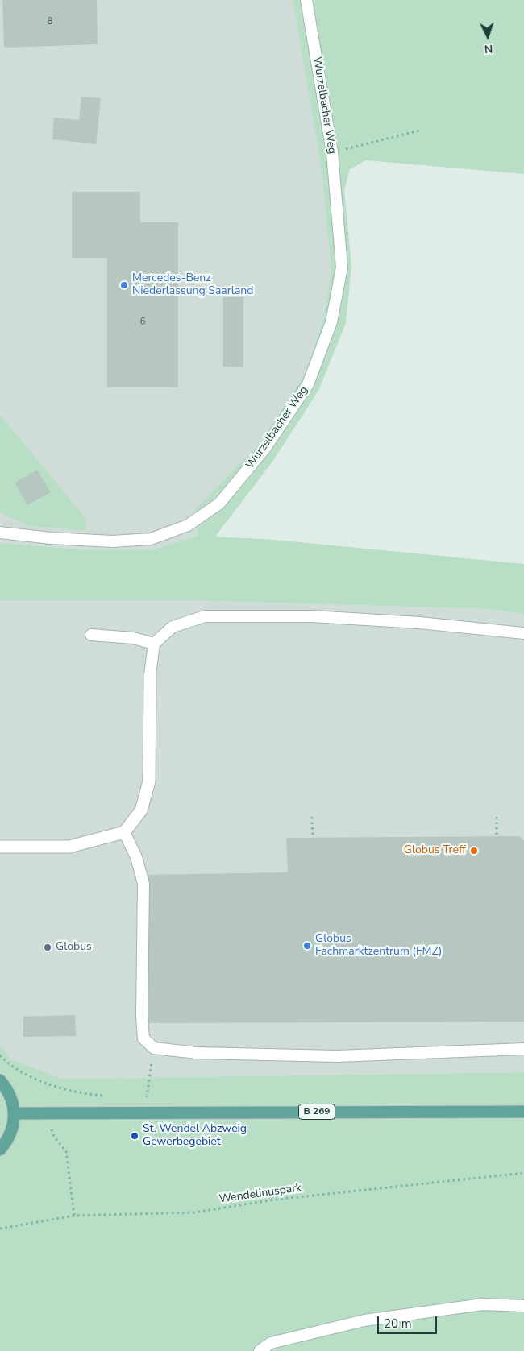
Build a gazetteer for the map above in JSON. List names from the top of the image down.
{
  "streets": {
    "main road": ["B 269"],
    "lane": ["Wurzelbacher Weg"],
    "path": ["Wendelinuspark"]
  },
  "places": [
    "Mercedes-Benz Niederlassung Saarland",
    "Globus Treff",
    "Globus Fachmarktzentrum (FMZ)",
    "Globus",
    "St. Wendel Abzweig Gewerbegebiet"
  ],
  "house_numbers": ["8", "6"],
  "scale_bar": "20 m",
  "north": "bottom"
}
